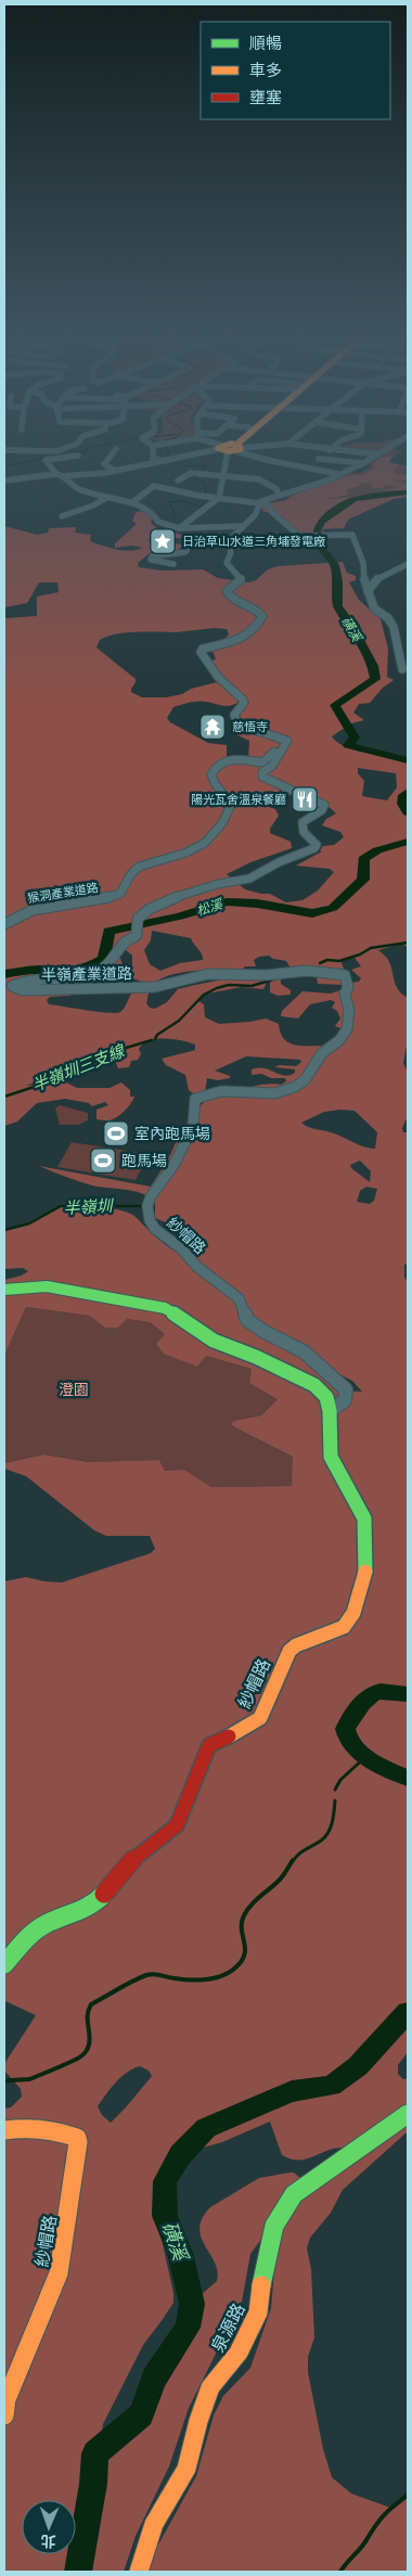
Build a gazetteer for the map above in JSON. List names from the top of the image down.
{
  "streets": {
    "street": [
      "猴洞產業道路",
      "半嶺產業道路",
      "紗帽路",
      "泉源路"
    ]
  },
  "crossings": [
    ["猴洞產業道路", "半嶺產業道路"],
    ["半嶺產業道路", "紗帽路"]
  ],
  "water": [
    "磺溪",
    "松溪",
    "半嶺圳三支線",
    "半嶺圳"
  ],
  "parks": ["澄園"],
  "places": {
    "place": ["日治草山水道三角埔發電廠"],
    "temple": ["慈悟寺"],
    "restaurant": ["陽光瓦舍溫泉餐廳"],
    "sports": ["室內跑馬場", "跑馬場"]
  },
  "legend": ["順暢", "車多", "壅塞"],
  "north": "bottom"
}
